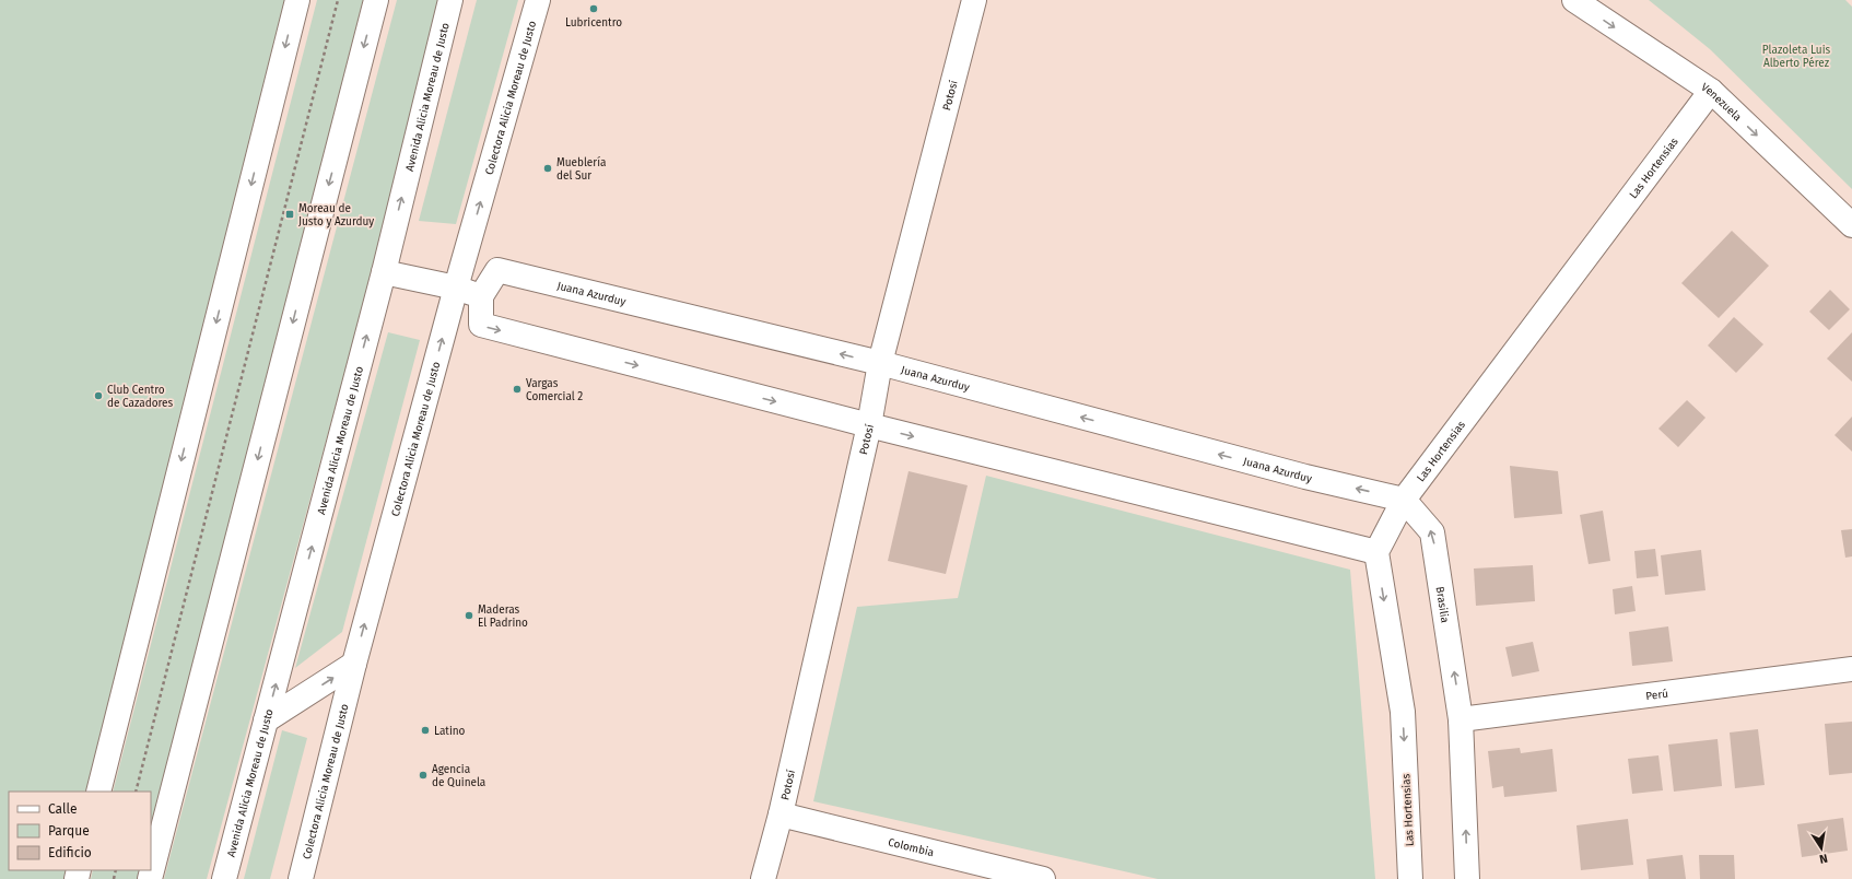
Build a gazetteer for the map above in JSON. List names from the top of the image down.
{
  "streets": {
    "street": [
      "Potosí",
      "Avenida Alicia Moreau de Justo",
      "Colectora Alicia Moreau de Justo",
      "Venezuela",
      "Las Hortensias",
      "Juana Azurduy",
      "Brasilia",
      "Perú",
      "Colombia"
    ]
  },
  "crossings": [
    ["Potosí", "Juana Azurduy"],
    ["Potosí", "Colombia"],
    ["Venezuela", "Las Hortensias"],
    ["Las Hortensias", "Juana Azurduy"],
    ["Las Hortensias", "Brasilia"],
    ["Juana Azurduy", "Brasilia"],
    ["Brasilia", "Perú"]
  ],
  "one_way": ["Venezuela", "Brasilia"],
  "parks": ["Plazoleta Luis Alberto Pérez"],
  "places": {
    "other": [
      "Lubricentro",
      "Mueblería del Sur",
      "Vargas Comercial 2",
      "Club Centro de Cazadores",
      "Maderas El Padrino",
      "Latino",
      "Agencia de Quinela"
    ],
    "transit": ["Moreau de Justo y Azurduy"]
  },
  "legend": ["Calle", "Parque", "Edificio"],
  "north": "bottom"
}
